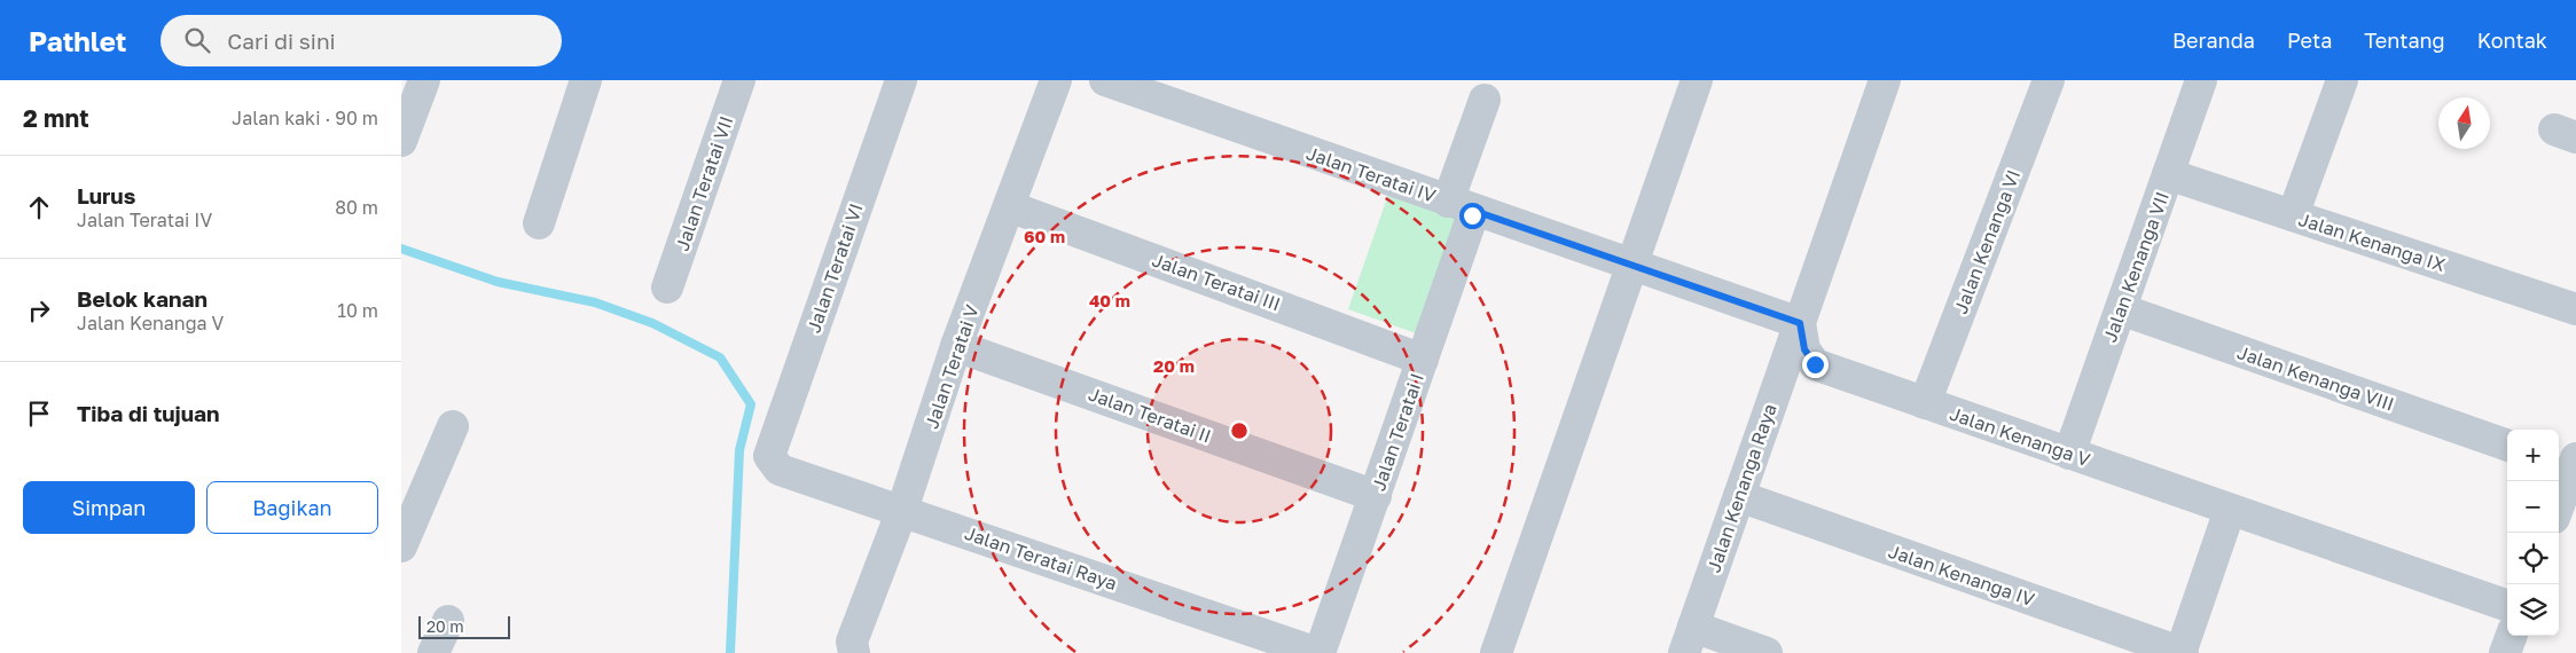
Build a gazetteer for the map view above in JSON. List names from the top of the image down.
{
  "streets": {
    "street": [
      "Jalan Teratai IV",
      "Jalan Teratai VII",
      "Jalan Kenanga VI",
      "Jalan Kenanga IX",
      "Jalan Kenanga VII",
      "Jalan Teratai VI",
      "Jalan Teratai III",
      "Jalan Teratai V",
      "Jalan Kenanga VIII",
      "Jalan Teratai II",
      "Jalan Teratai I",
      "Jalan Kenanga V",
      "Jalan Kenanga Raya",
      "Jalan Teratai Raya",
      "Jalan Kenanga IV"
    ]
  },
  "crossings": [
    ["Jalan Teratai IV", "Jalan Teratai I"],
    ["Jalan Teratai IV", "Jalan Kenanga V"],
    ["Jalan Teratai IV", "Jalan Kenanga Raya"],
    ["Jalan Kenanga VI", "Jalan Kenanga V"],
    ["Jalan Kenanga IX", "Jalan Kenanga VII"],
    ["Jalan Kenanga VII", "Jalan Kenanga VIII"],
    ["Jalan Kenanga VII", "Jalan Kenanga V"],
    ["Jalan Teratai VI", "Jalan Teratai Raya"],
    ["Jalan Teratai III", "Jalan Teratai V"],
    ["Jalan Teratai III", "Jalan Teratai I"],
    ["Jalan Teratai V", "Jalan Teratai II"],
    ["Jalan Teratai V", "Jalan Teratai Raya"],
    ["Jalan Teratai II", "Jalan Teratai I"],
    ["Jalan Teratai I", "Jalan Teratai Raya"],
    ["Jalan Kenanga V", "Jalan Kenanga Raya"],
    ["Jalan Kenanga Raya", "Jalan Kenanga IV"]
  ],
  "scale_bar": "20 m",
  "north": "top",
  "page": {
    "header": "Pathlet",
    "search": "Cari di sini",
    "nav": [
      "Beranda",
      "Peta",
      "Tentang",
      "Kontak"
    ],
    "heading": ["2 mnt", "Jalan kaki · 90 m"],
    "list": [
      ["Lurus", "Jalan Teratai IV", "80 m"],
      ["Belok kanan", "Jalan Kenanga V", "10 m"],
      "Tiba di tujuan"
    ],
    "map_buttons": ["+", "−"],
    "buttons": ["Simpan", "Bagikan"],
    "scale": "20 m"
  },
  "rings": ["60 m", "40 m", "20 m"]
}
